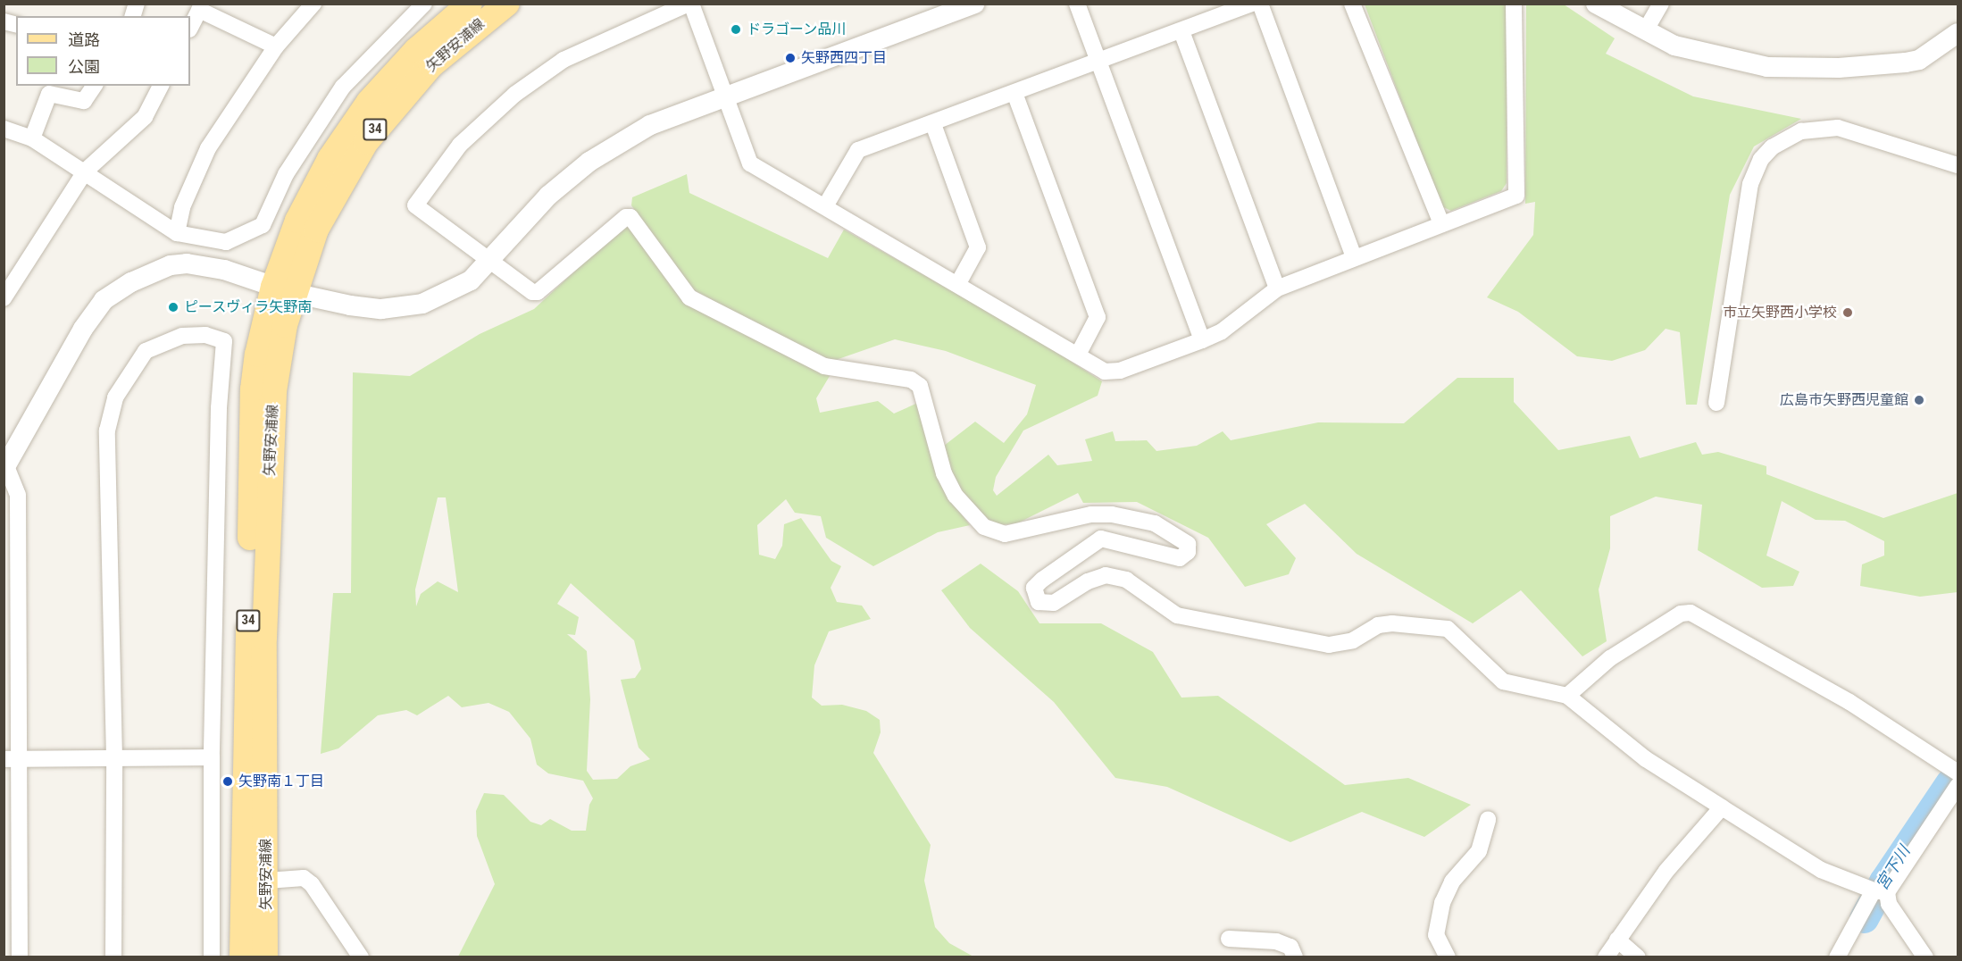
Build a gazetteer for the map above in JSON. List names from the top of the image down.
{
  "streets": {
    "main road": ["矢野安浦線", "34"]
  },
  "water": ["宮下川"],
  "places": [
    "ドラゴーン品川",
    "矢野西四丁目",
    "ピースヴィラ矢野南",
    "市立矢野西小学校",
    "広島市矢野西児童館",
    "矢野南１丁目"
  ],
  "legend": ["道路", "公園"]
}
